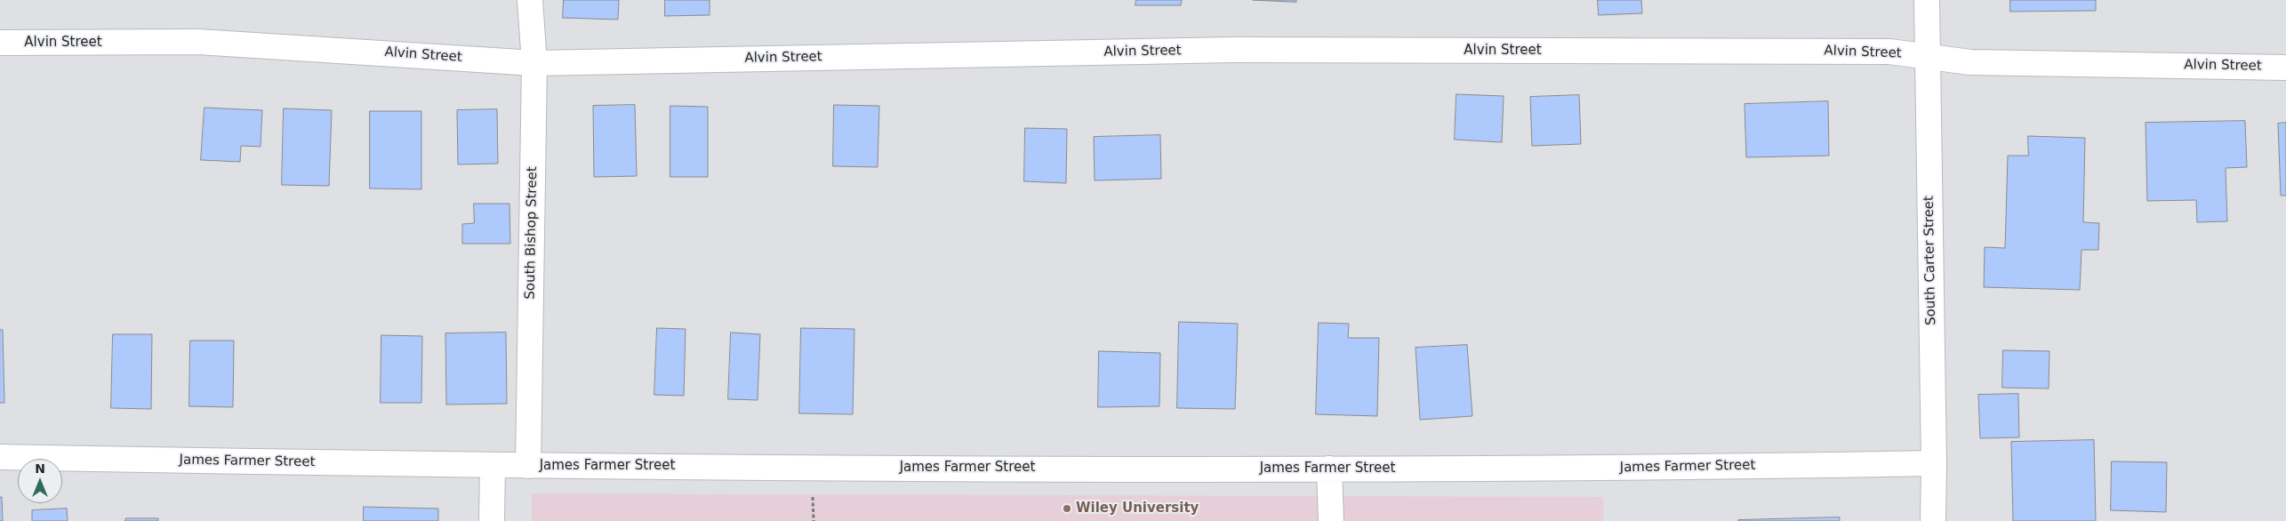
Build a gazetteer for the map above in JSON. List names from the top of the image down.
{
  "streets": {
    "street": [
      "Alvin Street",
      "South Bishop Street",
      "South Carter Street",
      "James Farmer Street"
    ]
  },
  "crossings": [
    ["Alvin Street", "South Bishop Street"],
    ["Alvin Street", "South Carter Street"],
    ["South Bishop Street", "James Farmer Street"],
    ["South Carter Street", "James Farmer Street"]
  ],
  "places": ["Wiley University"],
  "north": "top"
}
